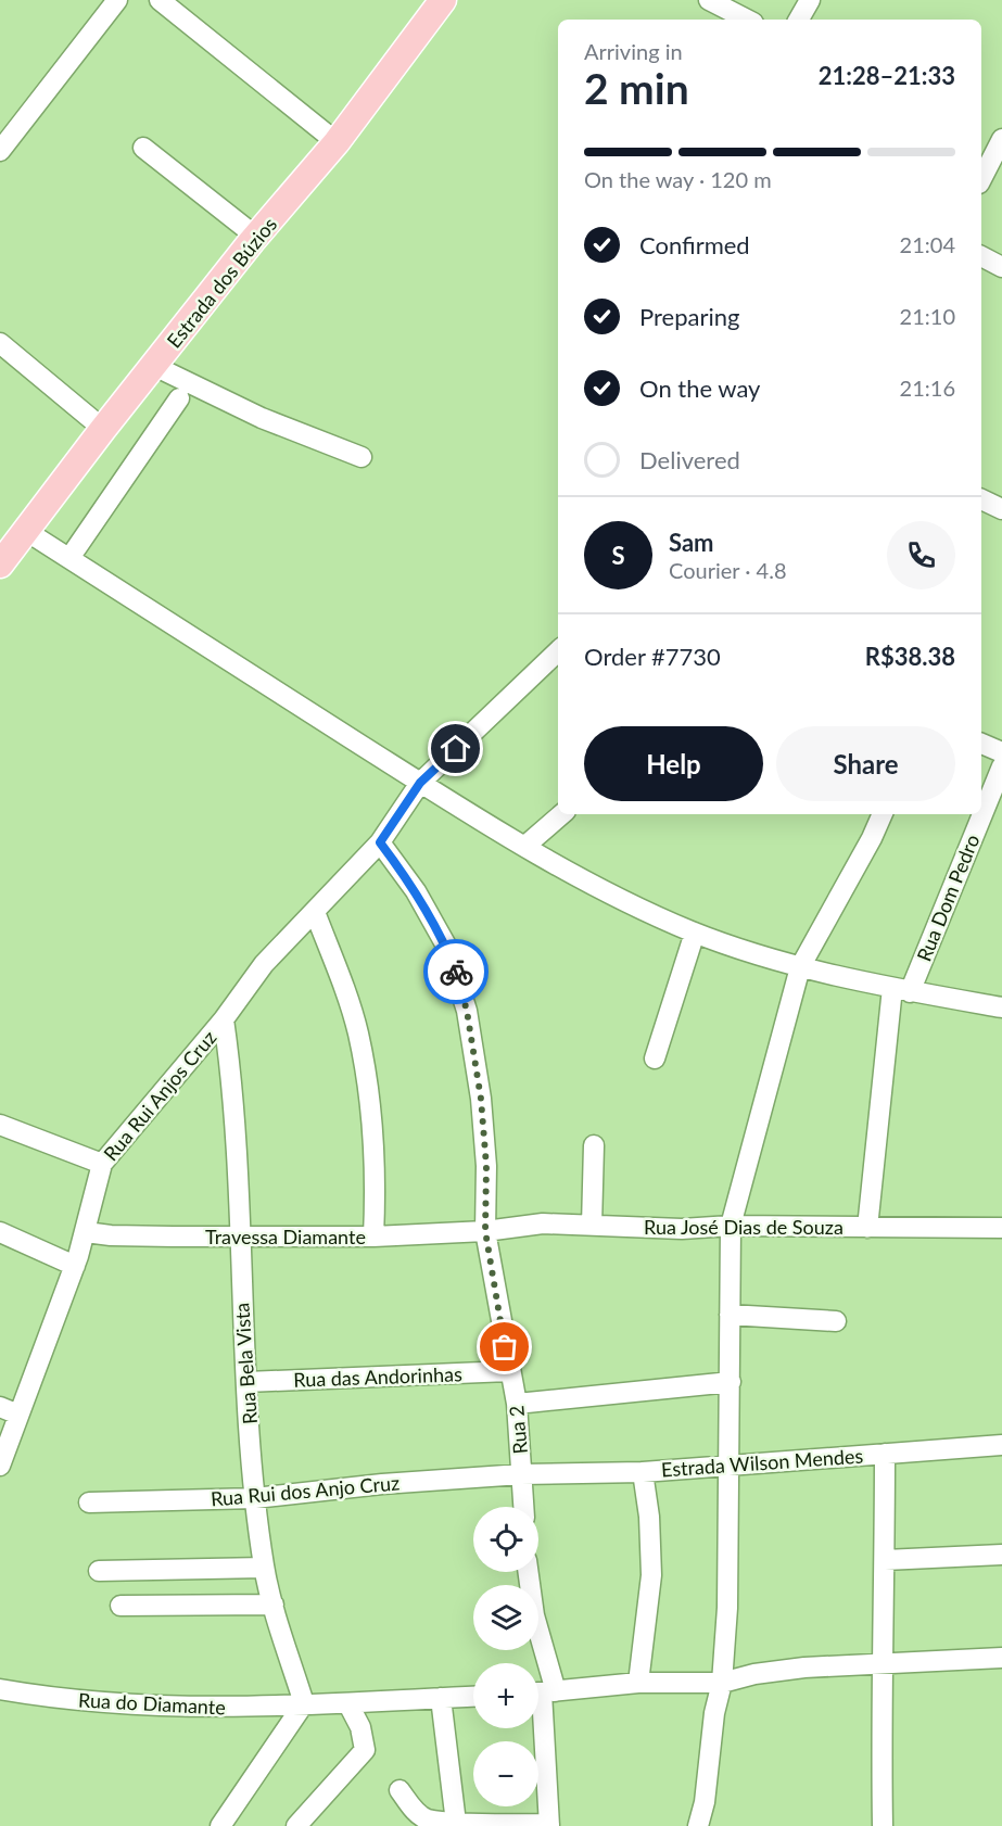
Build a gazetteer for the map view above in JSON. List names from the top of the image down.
{
  "streets": {
    "main road": ["Estrada dos Búzios"],
    "street": [
      "Rua Dom Pedro",
      "Rua Rui Anjos Cruz",
      "Rua José Dias de Souza",
      "Travessa Diamante",
      "Rua Bela Vista",
      "Rua das Andorinhas",
      "Rua 2",
      "Estrada Wilson Mendes",
      "Rua Rui dos Anjo Cruz",
      "Rua do Diamante"
    ]
  },
  "crossings": [
    ["Rua Dom Pedro", "Rua José Dias de Souza"],
    ["Rua Rui Anjos Cruz", "Travessa Diamante"],
    ["Rua Rui Anjos Cruz", "Rua Bela Vista"],
    ["Rua Rui Anjos Cruz", "Rua 2"],
    ["Rua José Dias de Souza", "Travessa Diamante"],
    ["Rua José Dias de Souza", "Rua 2"],
    ["Travessa Diamante", "Rua Bela Vista"],
    ["Travessa Diamante", "Rua 2"],
    ["Rua Bela Vista", "Rua das Andorinhas"],
    ["Rua Bela Vista", "Rua Rui dos Anjo Cruz"],
    ["Rua Bela Vista", "Rua do Diamante"],
    ["Rua das Andorinhas", "Rua 2"],
    ["Rua 2", "Estrada Wilson Mendes"],
    ["Rua 2", "Rua Rui dos Anjo Cruz"],
    ["Estrada Wilson Mendes", "Rua Rui dos Anjo Cruz"]
  ],
  "page": {
    "heading": ["2 min", "Arriving in", "21:28–21:33"],
    "panel": [
      "Sam",
      "Courier · 4.8",
      "Order #7730",
      "R$38.38"
    ],
    "bar": "On the way · 120 m",
    "list": [
      ["Confirmed", "21:04"],
      ["Preparing", "21:10"],
      ["On the way", "21:16"],
      "Delivered"
    ],
    "round": "S",
    "buttons": ["Help", "Share"],
    "map_buttons": ["+", "−"]
  }
}
